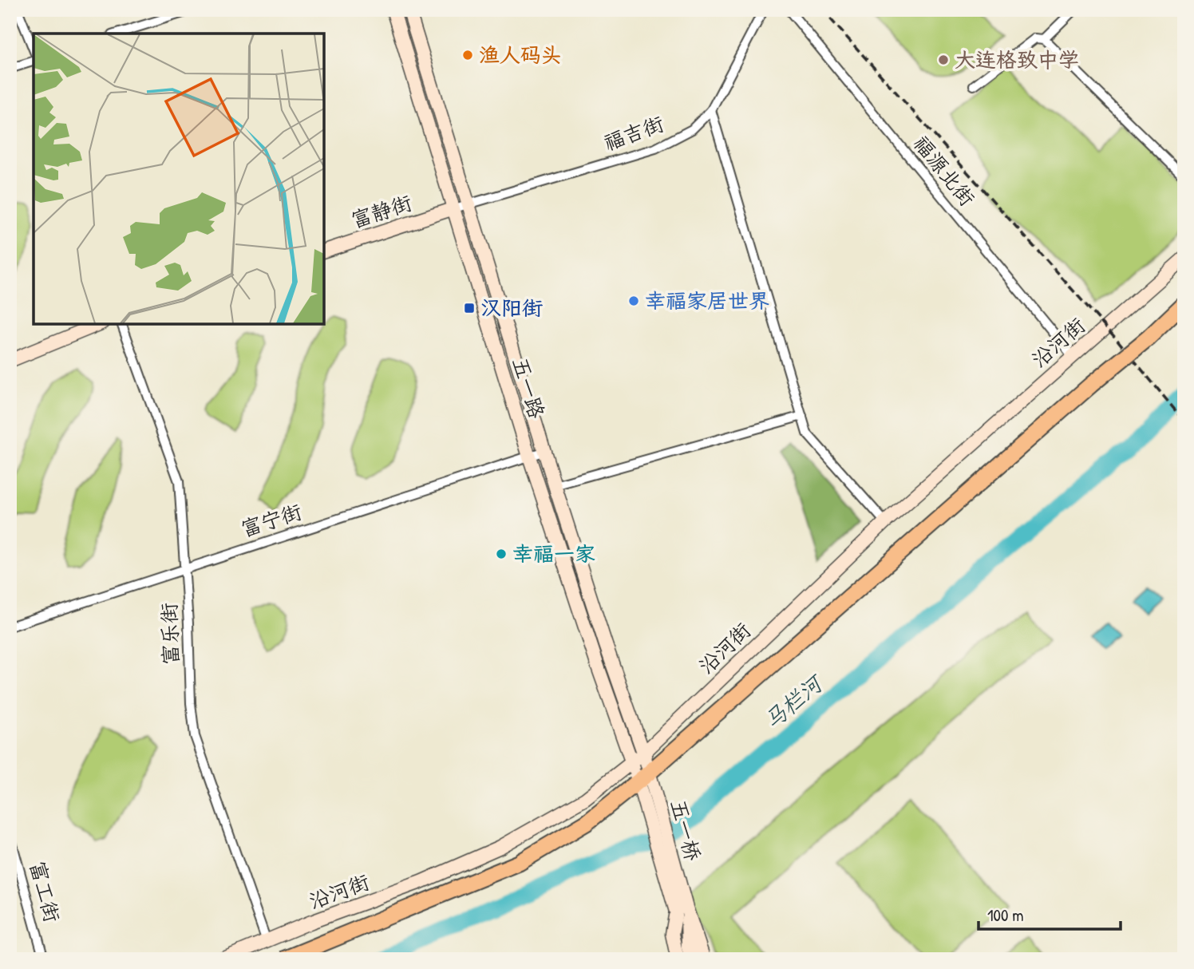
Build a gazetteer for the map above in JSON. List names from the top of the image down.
{
  "streets": {
    "main road": [
      "富静街",
      "沿河街",
      "五一路",
      "五一桥"
    ],
    "street": [
      "福吉街",
      "福源北街",
      "富宁街",
      "富乐街",
      "富工街"
    ]
  },
  "crossings": [
    ["福吉街", "富静街"],
    ["福吉街", "五一路"],
    ["福源北街", "沿河街"],
    ["富静街", "五一路"],
    ["沿河街", "五一路"],
    ["沿河街", "富乐街"],
    ["沿河街", "五一桥"],
    ["五一路", "富宁街"],
    ["五一路", "五一桥"],
    ["富宁街", "富乐街"]
  ],
  "water": ["马栏河"],
  "places": {
    "other": [
      "渔人码头",
      "大连格致中学",
      "幸福家居世界",
      "幸福一家"
    ],
    "transit": ["汉阳街"]
  },
  "scale_bar": "100 m"
}
